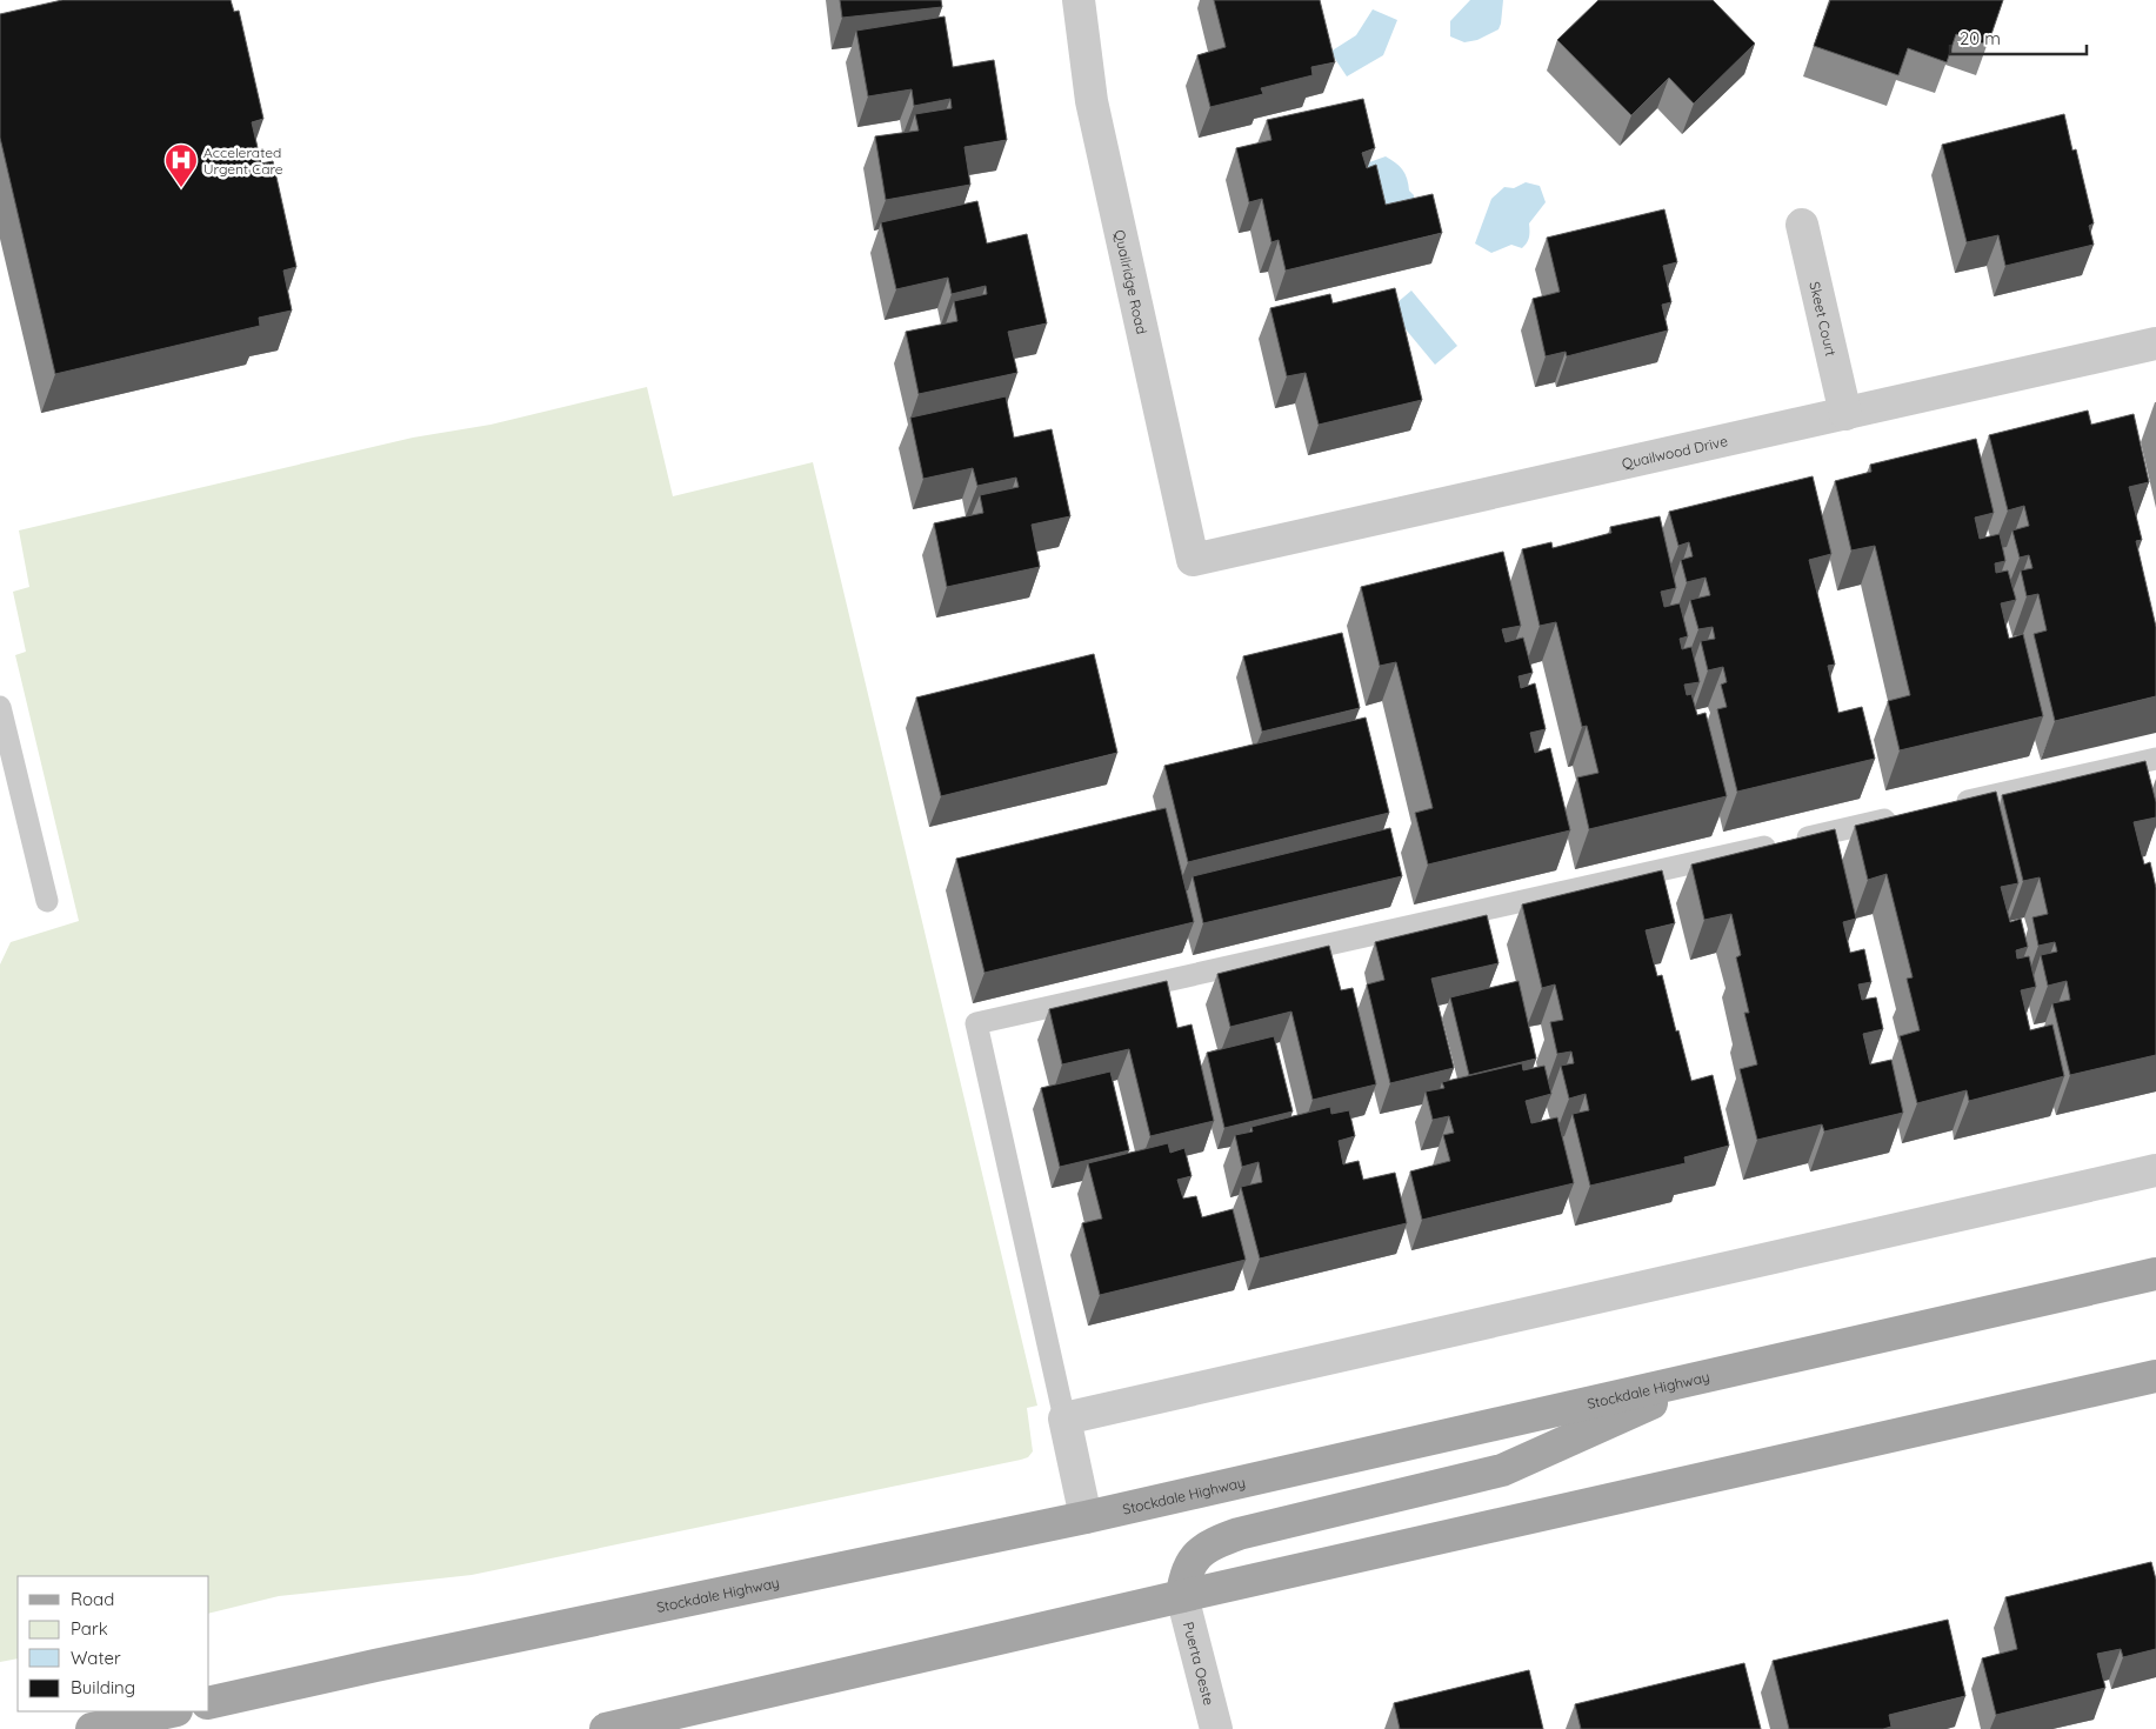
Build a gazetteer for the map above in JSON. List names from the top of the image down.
{
  "streets": {
    "main road": ["Stockdale Highway"],
    "street": [
      "Quailridge Road",
      "Skeet Court",
      "Quailwood Drive",
      "Puerta Oeste"
    ]
  },
  "crossings": [
    ["Quailridge Road", "Quailwood Drive"],
    ["Skeet Court", "Quailwood Drive"]
  ],
  "places": {
    "hospital": ["Accelerated Urgent Care"]
  },
  "legend": [
    "Road",
    "Park",
    "Water",
    "Building"
  ],
  "scale_bar": "20 m"
}
